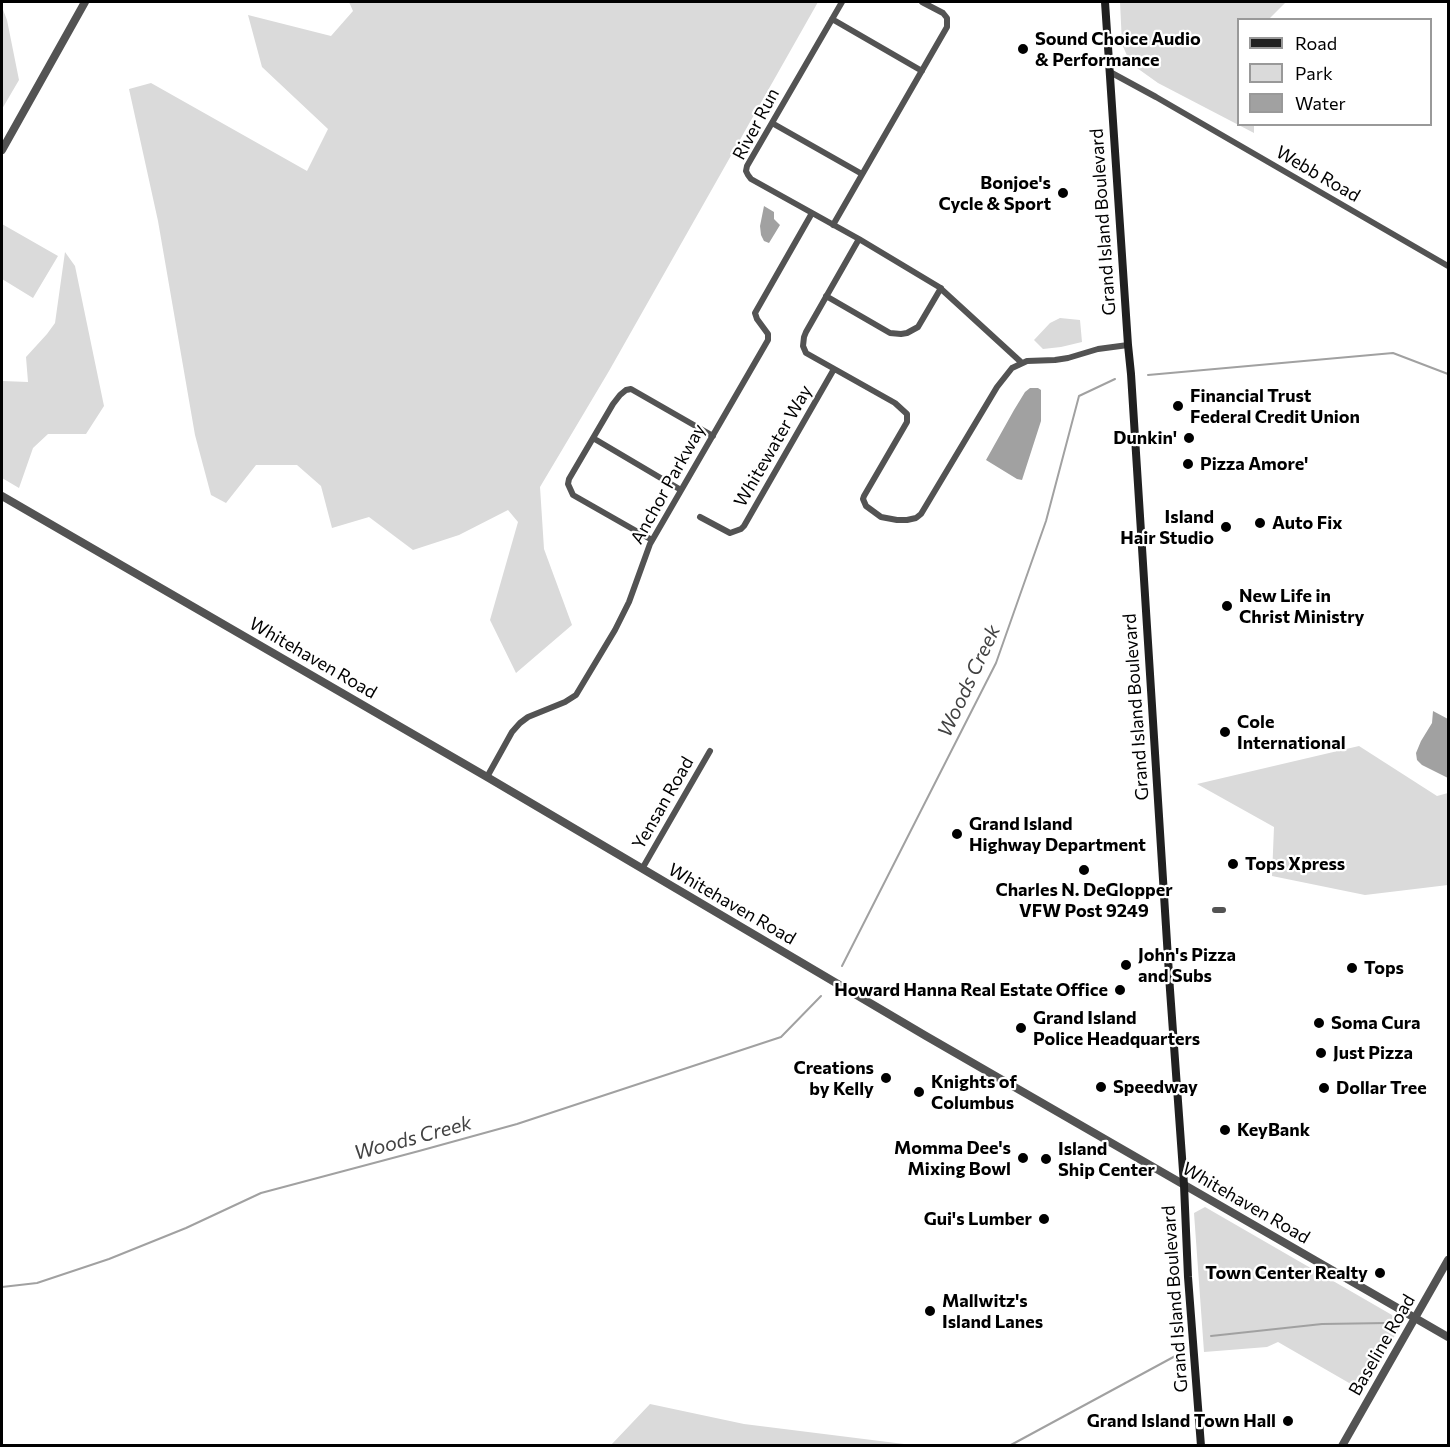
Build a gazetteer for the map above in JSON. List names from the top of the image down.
{
  "streets": {
    "main road": ["Grand Island Boulevard"],
    "street": [
      "River Run",
      "Webb Road",
      "Whitewater Way",
      "Anchor Parkway",
      "Whitehaven Road",
      "Yensan Road",
      "Baseline Road"
    ]
  },
  "crossings": [
    ["River Run", "Anchor Parkway"],
    ["Webb Road", "Grand Island Boulevard"],
    ["Grand Island Boulevard", "Whitehaven Road"],
    ["Anchor Parkway", "Whitehaven Road"],
    ["Whitehaven Road", "Yensan Road"],
    ["Whitehaven Road", "Baseline Road"]
  ],
  "water": ["Woods Creek"],
  "places": [
    "Sound Choice Audio & Performance",
    "Bonjoe's Cycle & Sport",
    "Financial Trust Federal Credit Union",
    "Dunkin'",
    "Pizza Amore'",
    "Auto Fix",
    "Island Hair Studio",
    "New Life in Christ Ministry",
    "Cole International",
    "Grand Island Highway Department",
    "Tops Xpress",
    "Charles N. DeGlopper VFW Post 9249",
    "John's Pizza and Subs",
    "Tops",
    "Howard Hanna Real Estate Office",
    "Soma Cura",
    "Grand Island Police Headquarters",
    "Just Pizza",
    "Creations by Kelly",
    "Speedway",
    "Dollar Tree",
    "Knights of Columbus",
    "KeyBank",
    "Momma Dee's Mixing Bowl",
    "Island Ship Center",
    "Gui's Lumber",
    "Town Center Realty",
    "Mallwitz's Island Lanes",
    "Grand Island Town Hall"
  ],
  "legend": ["Road", "Park", "Water"]
}
